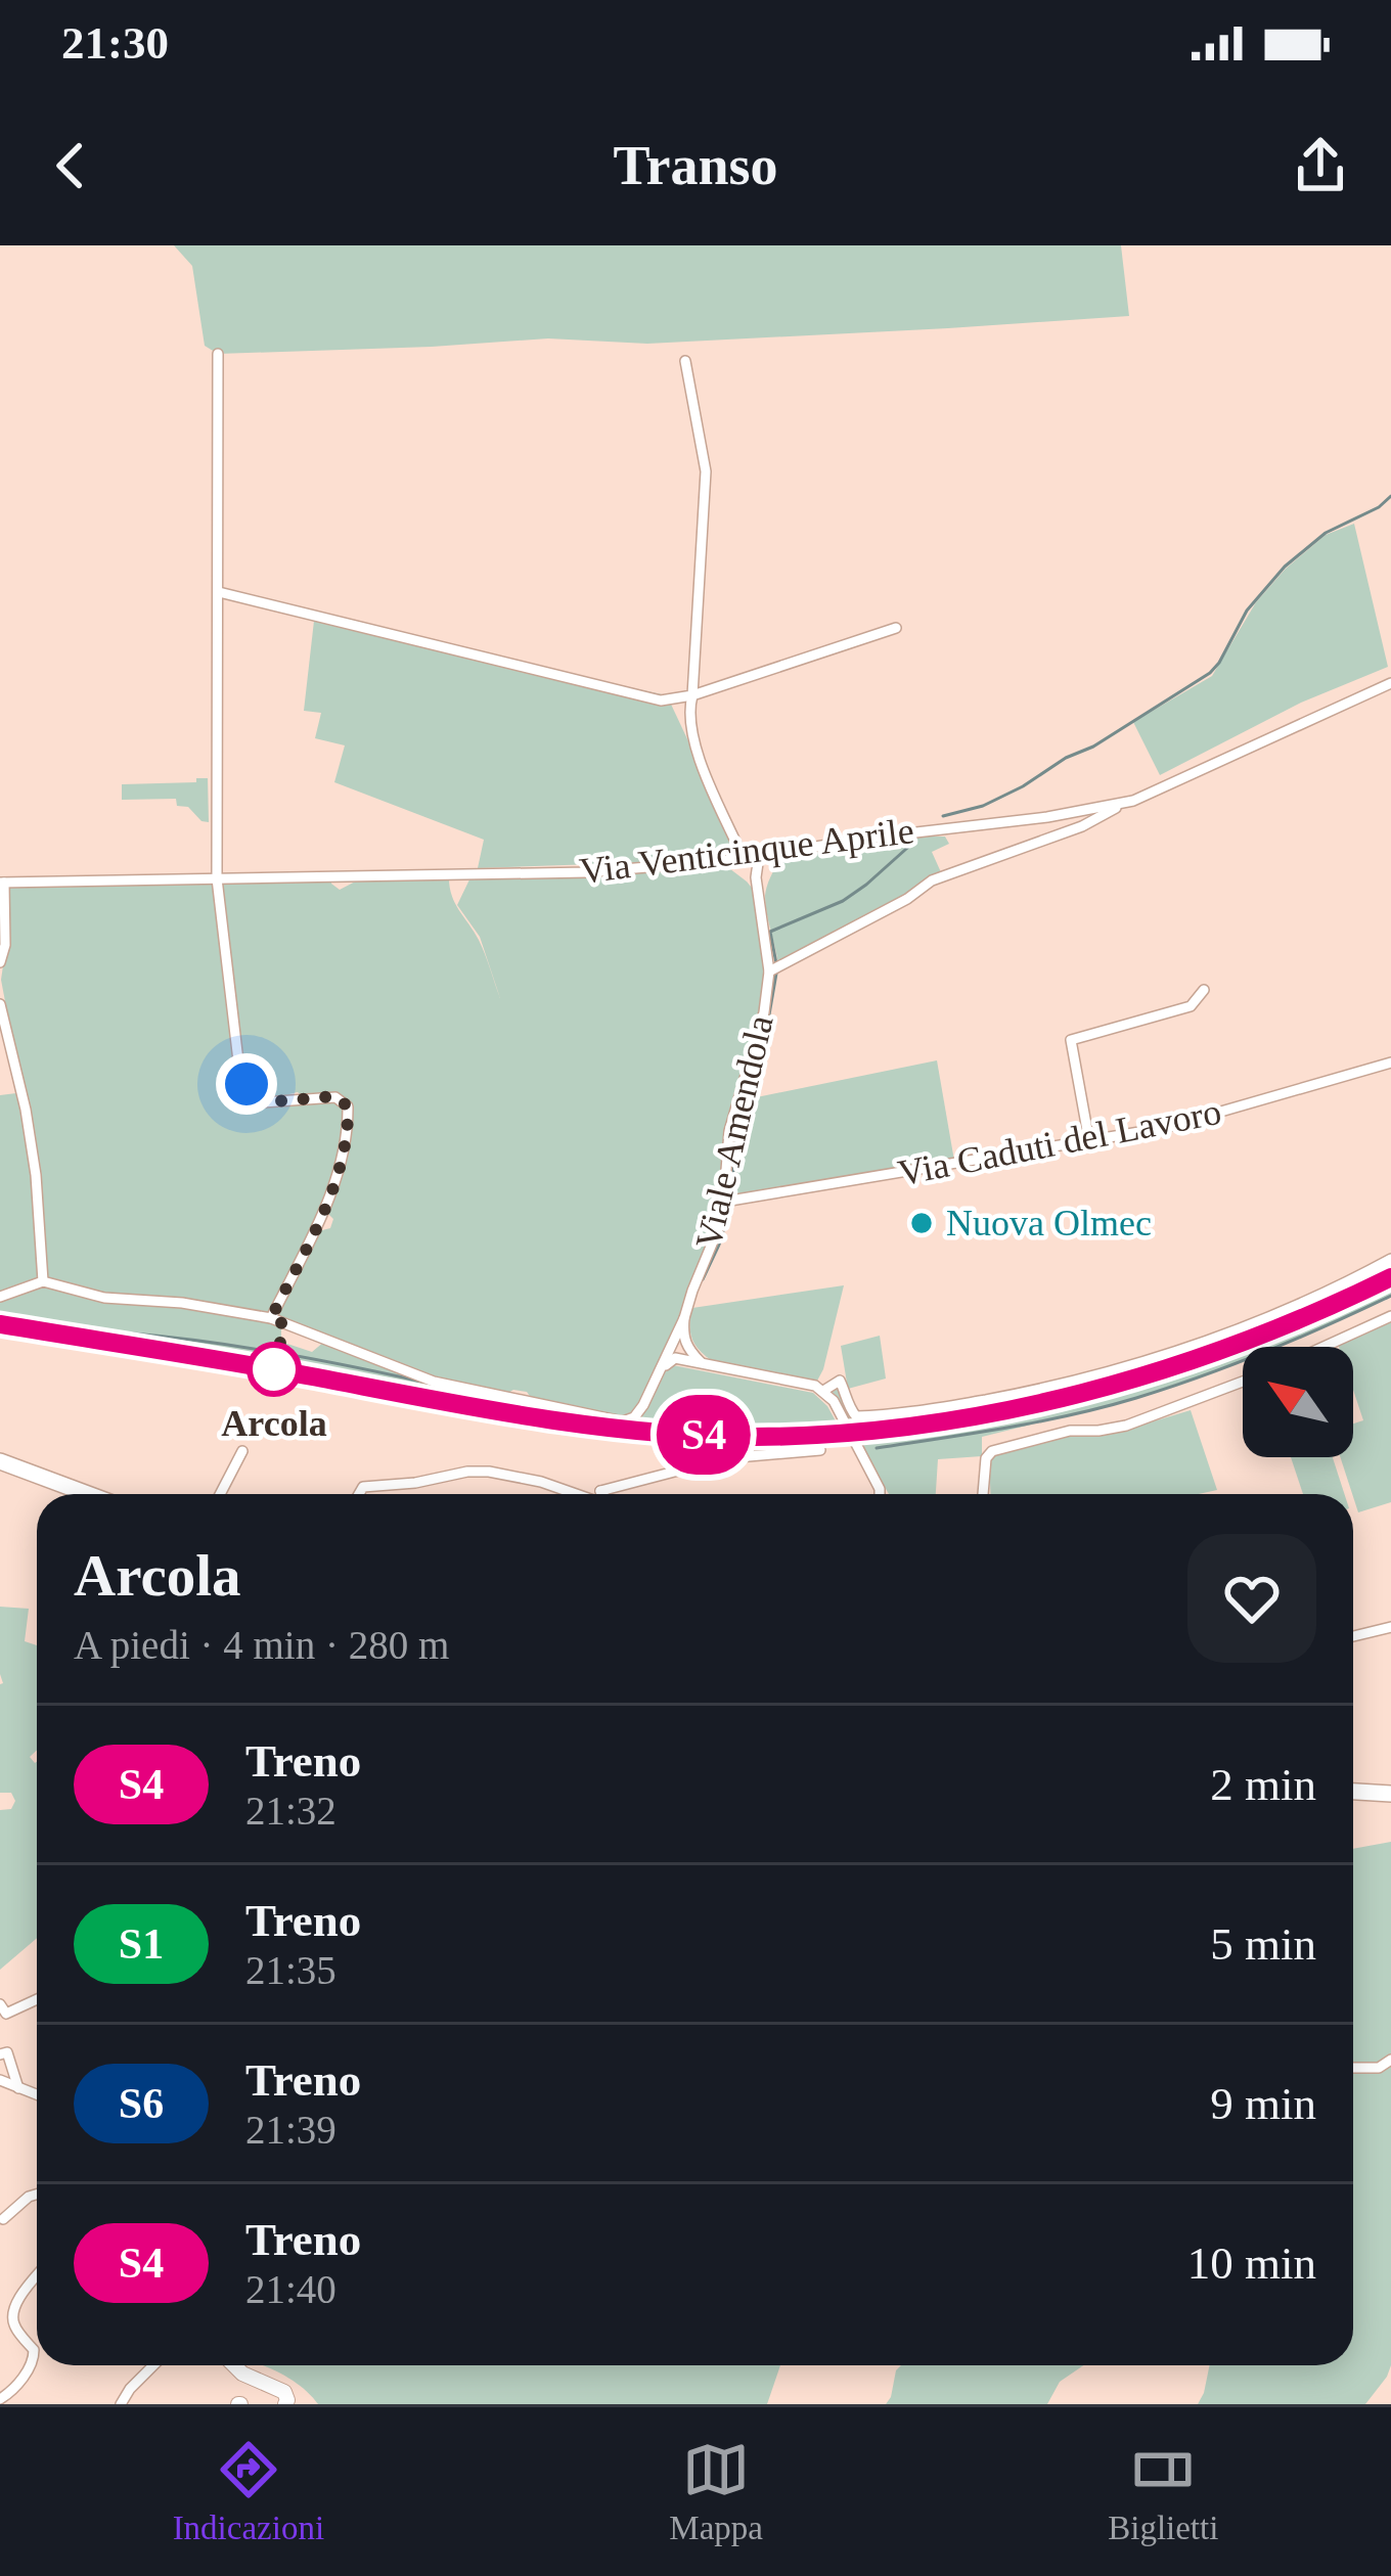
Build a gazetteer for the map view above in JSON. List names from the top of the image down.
{
  "streets": {
    "street": ["Via Venticinque Aprile", "Viale Amendola", "Via Caduti del Lavoro"]
  },
  "crossings": [
    ["Via Venticinque Aprile", "Viale Amendola"],
    ["Viale Amendola", "Via Caduti del Lavoro"]
  ],
  "places": ["Nuova Olmec", "Arcola"],
  "north": "top left",
  "page": {
    "status": "21:30",
    "header": "Transo",
    "on_map": "S4",
    "heading": ["Arcola", "A piedi · 4 min · 280 m"],
    "list": [
      {
        "mark": "S4",
        "name": "Treno",
        "note": "21:32",
        "value": "2 min"
      },
      {
        "mark": "S1",
        "name": "Treno",
        "note": "21:35",
        "value": "5 min"
      },
      {
        "mark": "S6",
        "name": "Treno",
        "note": "21:39",
        "value": "9 min"
      },
      {
        "mark": "S4",
        "name": "Treno",
        "note": "21:40",
        "value": "10 min"
      }
    ],
    "tabs": ["Indicazioni", "Mappa", "Biglietti"]
  }
}
